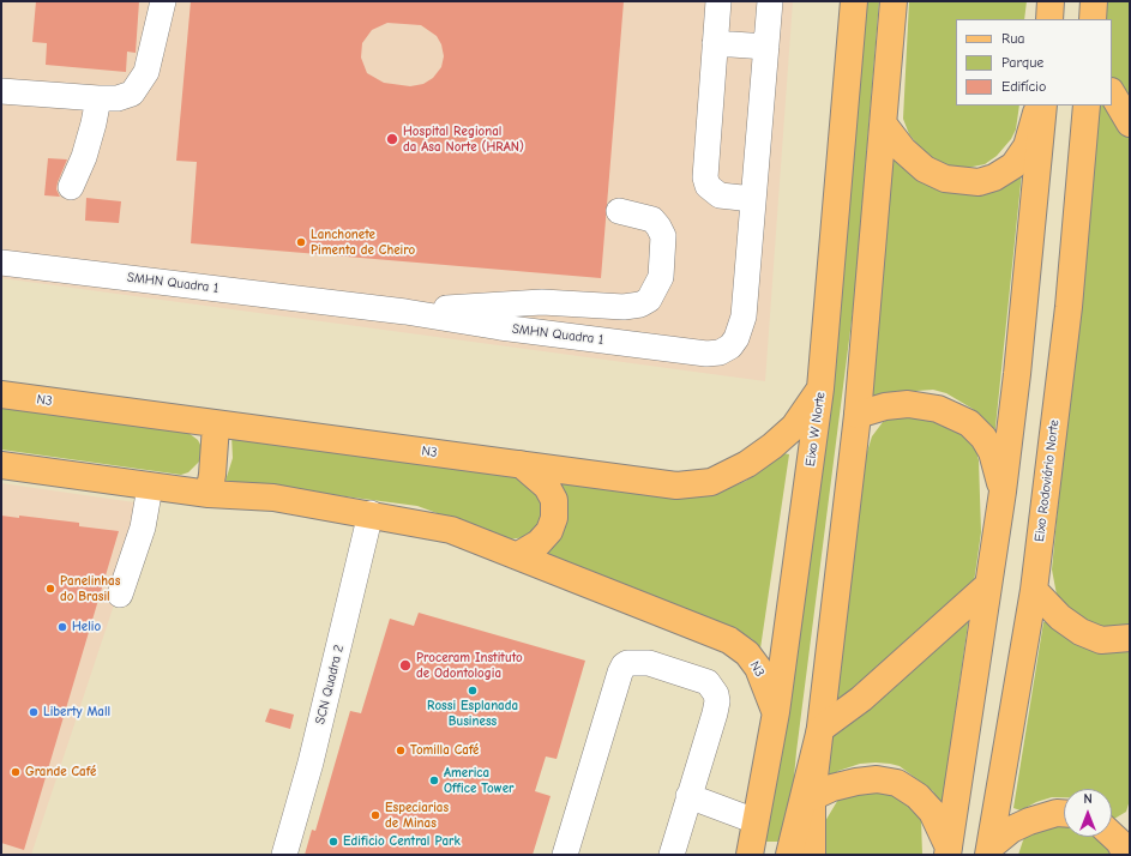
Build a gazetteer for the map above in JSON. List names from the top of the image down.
{
  "streets": {
    "main road": ["N3", "Eixo W Norte", "Eixo Rodoviário Norte"],
    "street": ["SMHN Quadra 1", "SCN Quadra 2"]
  },
  "crossings": [
    ["N3", "Eixo W Norte"],
    ["N3", "SCN Quadra 2"]
  ],
  "places": [
    "Hospital Regional da Asa Norte (HRAN)",
    "Lanchonete Pimenta de Cheiro",
    "Panelinhas do Brasil",
    "Helio",
    "Proceram Instituto de Odontologia",
    "Rossi Esplanada Business",
    "Liberty Mall",
    "Tomilla Café",
    "Grande Café",
    "America Office Tower",
    "Especiarias de Minas",
    "Edificio Central Park"
  ],
  "legend": ["Rua", "Parque", "Edifício"],
  "north": "top"
}
